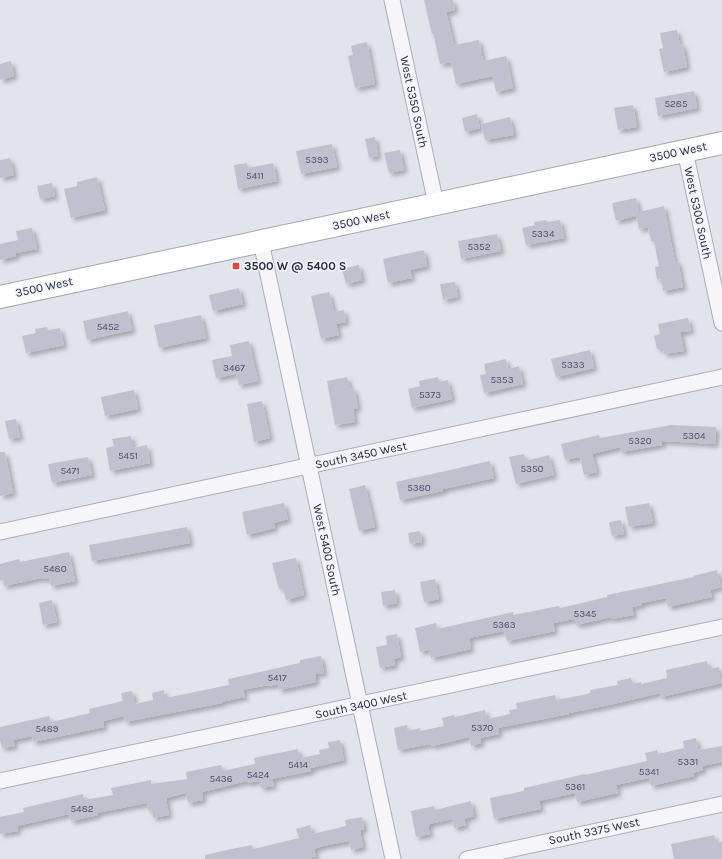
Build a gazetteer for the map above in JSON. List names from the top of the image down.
{
  "streets": {
    "main road": ["3500 West"],
    "street": [
      "West 5350 South",
      "West 5300 South",
      "South 3450 West",
      "West 5400 South",
      "South 3400 West",
      "South 3375 West"
    ]
  },
  "crossings": [
    ["West 5350 South", "3500 West"],
    ["3500 West", "West 5300 South"],
    ["3500 West", "West 5400 South"],
    ["South 3450 West", "West 5400 South"],
    ["West 5400 South", "South 3400 West"]
  ],
  "places": {
    "transit": ["3500 W @ 5400 S"]
  },
  "house_numbers": [
    "5285",
    "5393",
    "5411",
    "5334",
    "5352",
    "5452",
    "5333",
    "3467",
    "5353",
    "5373",
    "5304",
    "5320",
    "5451",
    "5350",
    "5471",
    "5380",
    "5480",
    "5345",
    "5363",
    "5417",
    "5370",
    "5489",
    "5331",
    "5414",
    "5341",
    "5424",
    "5436",
    "5361",
    "5482"
  ]
}
